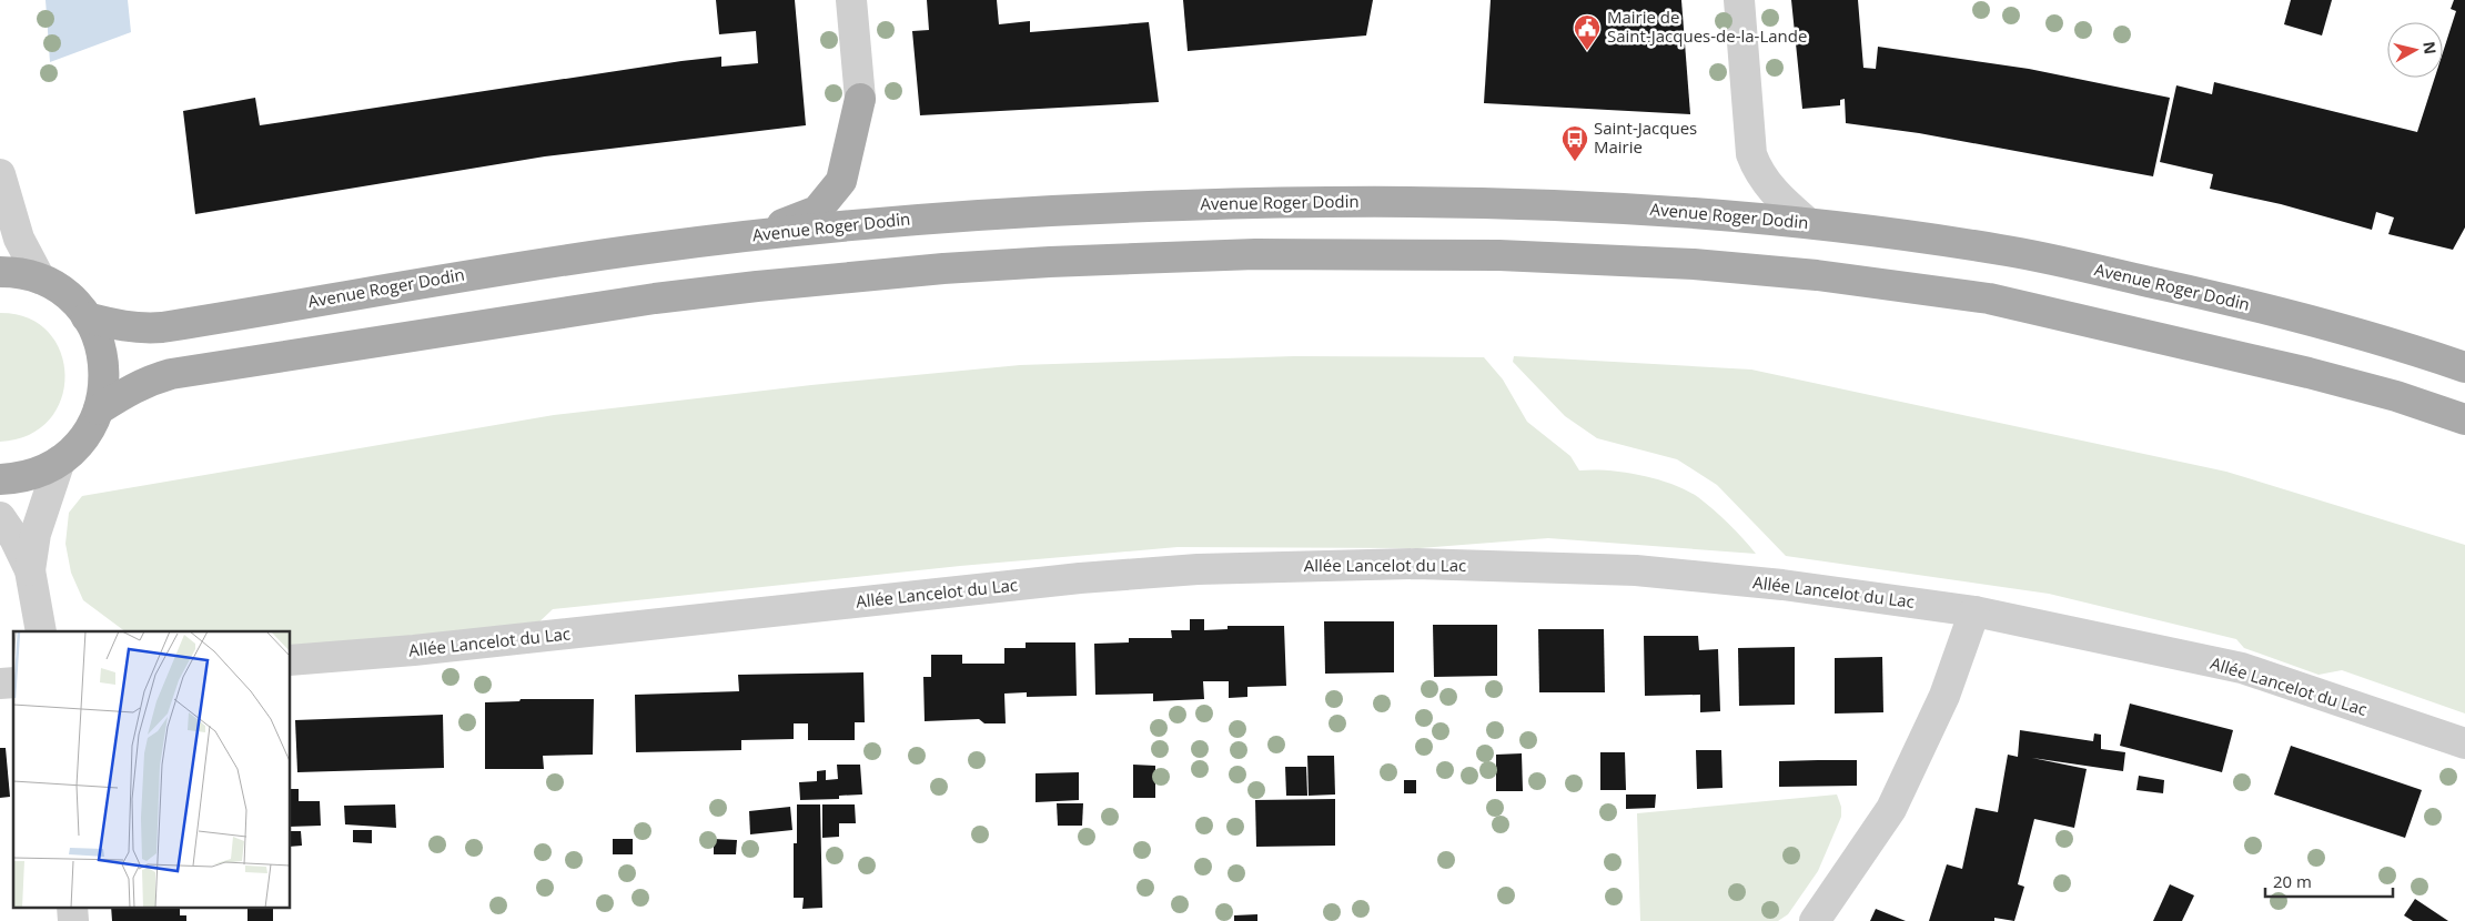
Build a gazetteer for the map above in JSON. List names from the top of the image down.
{
  "streets": {
    "main road": ["Avenue Roger Dodin"],
    "street": ["Allée Lancelot du Lac"]
  },
  "places": {
    "public building": ["Mairie de Saint-Jacques-de-la-Lande"],
    "bus stop": ["Saint-Jacques Mairie"]
  },
  "scale_bar": "20 m",
  "north": "right"
}
